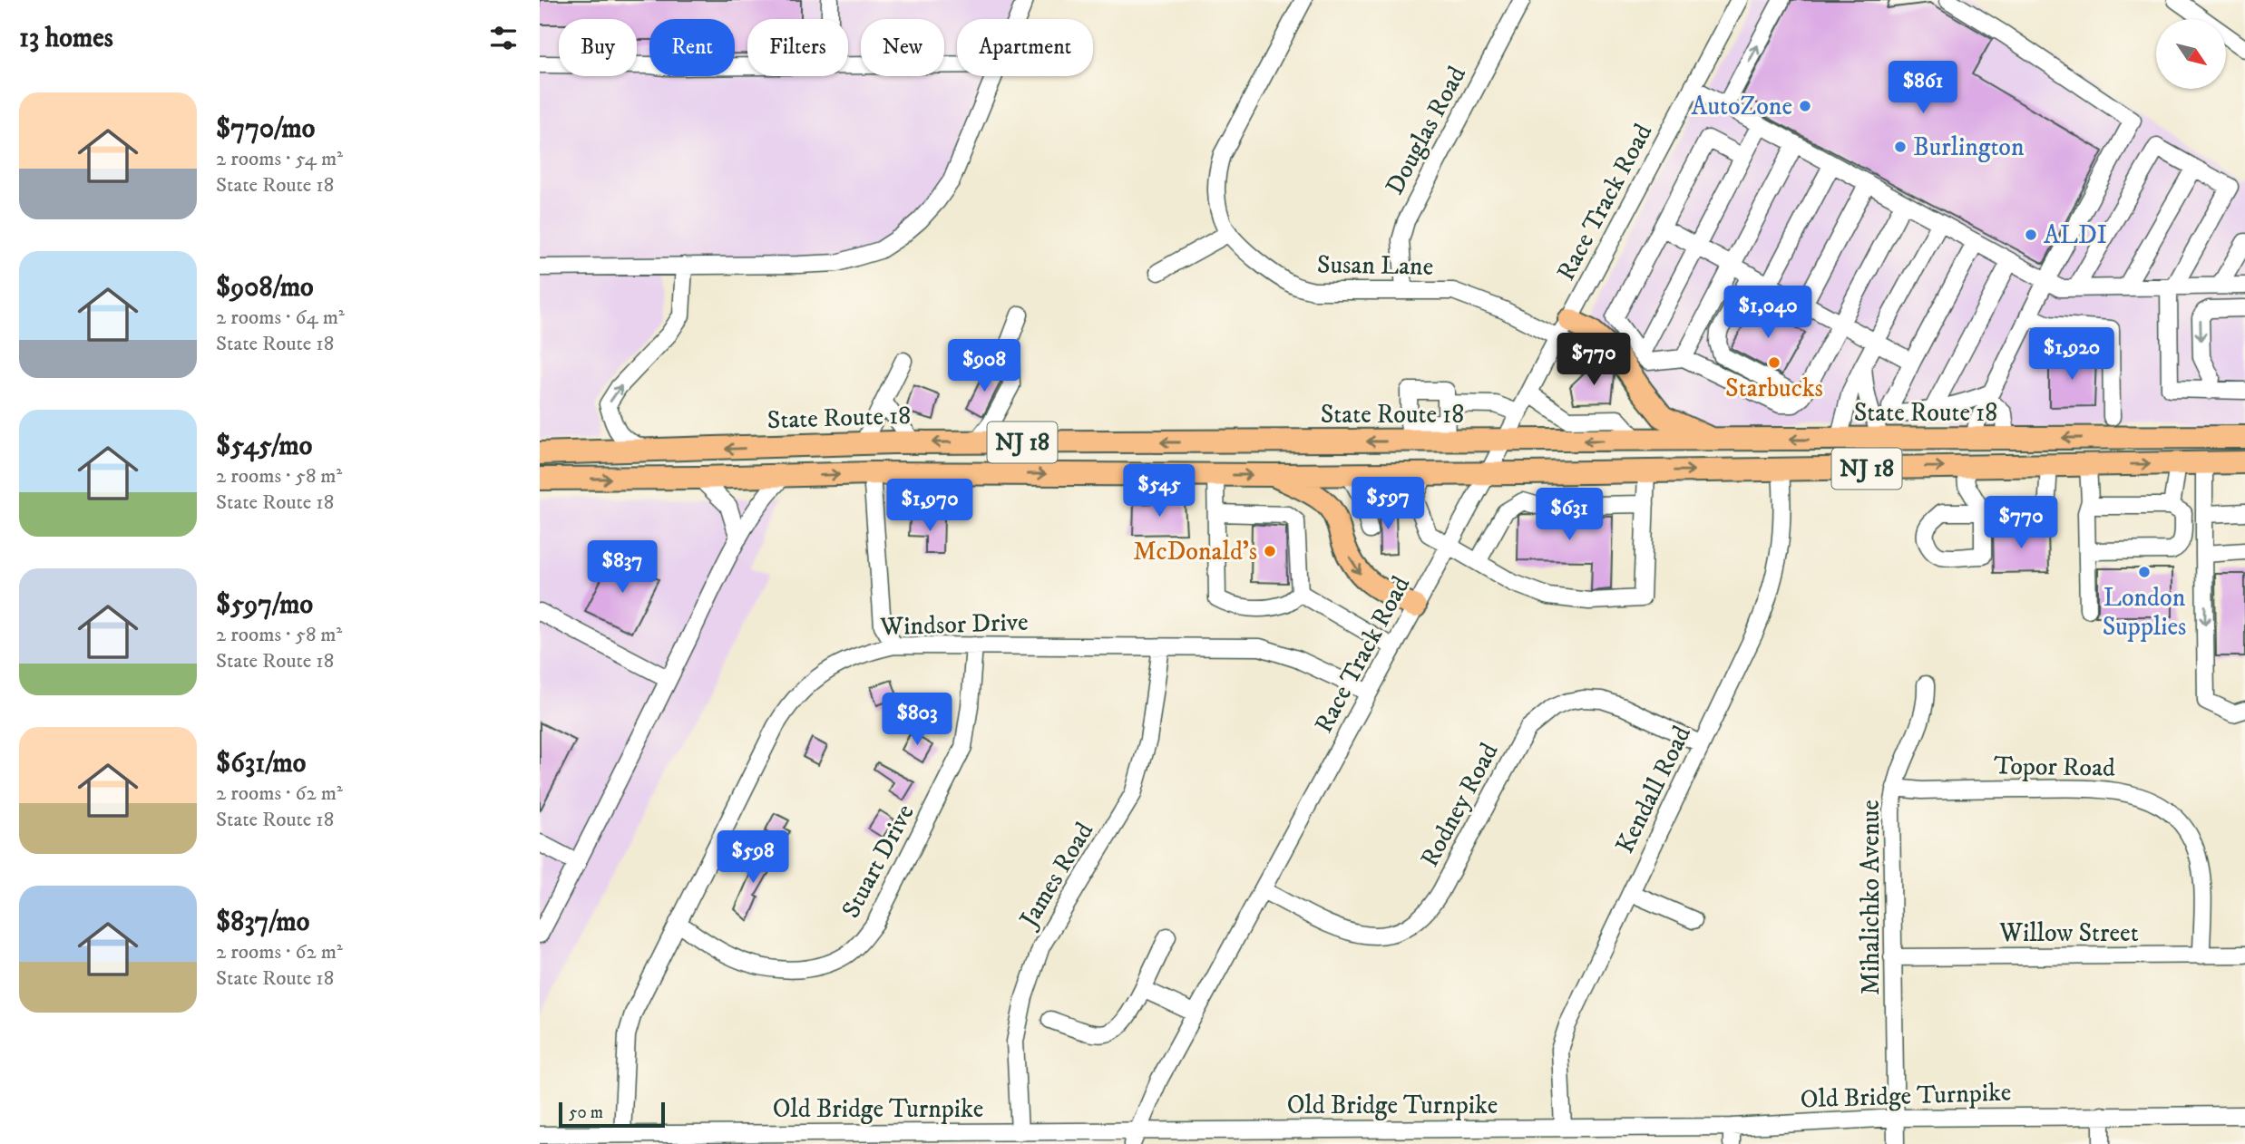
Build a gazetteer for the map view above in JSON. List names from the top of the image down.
{
  "streets": {
    "highway": ["State Route 18", "NJ 18"],
    "street": [
      "Douglas Road",
      "Race Track Road",
      "Susan Lane",
      "Windsor Drive",
      "Topor Road",
      "Kendall Road",
      "Rodney Road",
      "Stuart Drive",
      "James Road",
      "Mihalichko Avenue",
      "Willow Street",
      "Old Bridge Turnpike"
    ]
  },
  "crossings": [
    ["Douglas Road", "Susan Lane"],
    ["Race Track Road", "Susan Lane"],
    ["Race Track Road", "State Route 18"],
    ["Race Track Road", "NJ 18"],
    ["Race Track Road", "Windsor Drive"],
    ["Race Track Road", "Rodney Road"],
    ["Race Track Road", "Old Bridge Turnpike"],
    ["NJ 18", "Kendall Road"],
    ["Windsor Drive", "Stuart Drive"],
    ["Windsor Drive", "James Road"],
    ["Windsor Drive", "Old Bridge Turnpike"],
    ["Topor Road", "Mihalichko Avenue"],
    ["Topor Road", "Willow Street"],
    ["Kendall Road", "Rodney Road"],
    ["Kendall Road", "Old Bridge Turnpike"],
    ["James Road", "Old Bridge Turnpike"],
    ["Mihalichko Avenue", "Willow Street"],
    ["Mihalichko Avenue", "Old Bridge Turnpike"]
  ],
  "places": [
    "AutoZone",
    "Burlington",
    "ALDI",
    "Starbucks",
    "McDonald's",
    "London Supplies"
  ],
  "scale_bar": "50 m",
  "north": "bottom right",
  "page": {
    "heading": "13 homes",
    "chip": [
      "Buy",
      "Rent",
      "Filters",
      "New",
      "Apartment"
    ],
    "price": [
      "$861",
      "$1,040",
      "$1,920",
      "$770",
      "$908",
      "$545",
      "$597",
      "$1,970",
      "$631",
      "$770",
      "$837",
      "$803",
      "$598"
    ],
    "list": [
      {
        "name": "$770/mo",
        "note": "2 rooms · 54 m² · State Route 18"
      },
      {
        "name": "$908/mo",
        "note": "2 rooms · 64 m² · State Route 18"
      },
      {
        "name": "$545/mo",
        "note": "2 rooms · 58 m² · State Route 18"
      },
      {
        "name": "$597/mo",
        "note": "2 rooms · 58 m² · State Route 18"
      },
      {
        "name": "$631/mo",
        "note": "2 rooms · 62 m² · State Route 18"
      },
      {
        "name": "$837/mo",
        "note": "2 rooms · 62 m² · State Route 18"
      }
    ],
    "scale": "50 m"
  }
}
